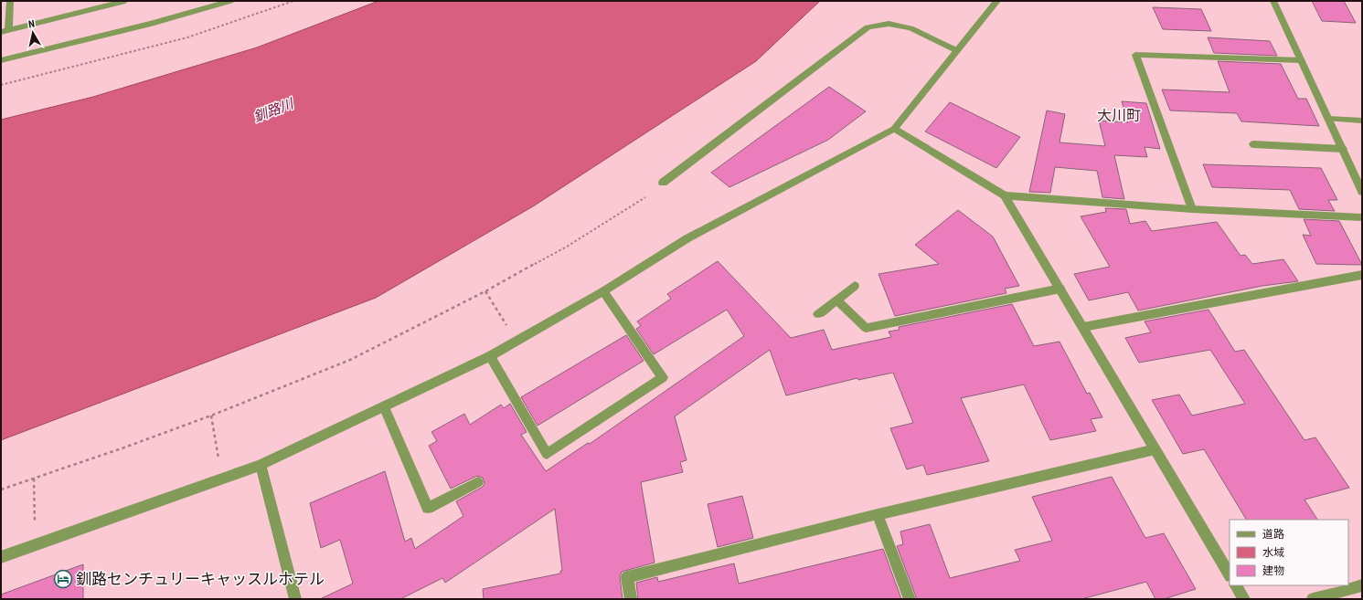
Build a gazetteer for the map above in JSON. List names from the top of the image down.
{
  "districts": ["大川町"],
  "water": ["釧路川"],
  "places": {
    "hotel": ["釧路センチュリーキャッスルホテル"]
  },
  "legend": ["道路", "水域", "建物"],
  "north": "top"
}
